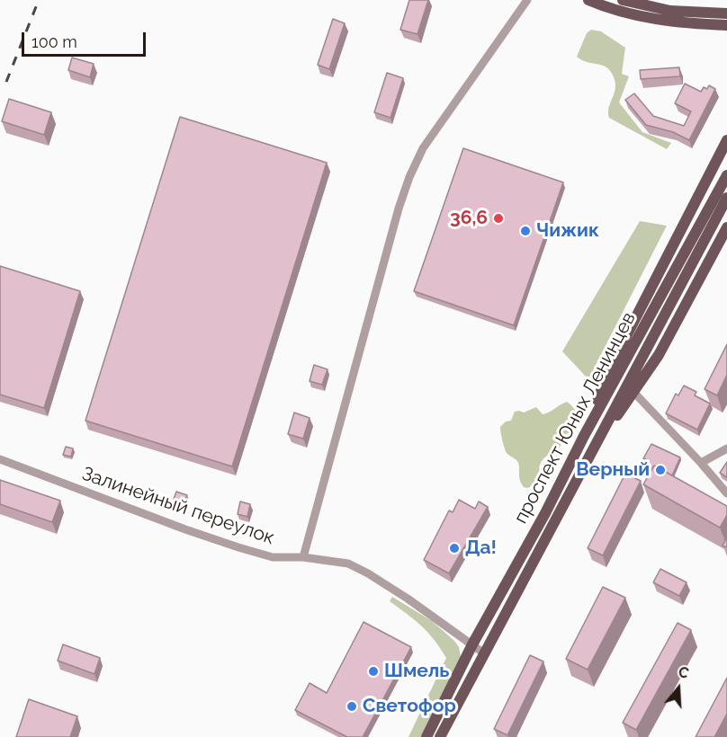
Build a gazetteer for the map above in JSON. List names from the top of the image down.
{
  "streets": {
    "main road": ["проспект Юных Ленинцев"],
    "street": ["Залинейный переулок"]
  },
  "crossings": [
    ["проспект Юных Ленинцев", "Залинейный переулок"]
  ],
  "places": [
    "36,6",
    "Чижик",
    "Верный",
    "Да!",
    "Шмель",
    "Светофор"
  ],
  "scale_bar": "100 m",
  "north": "top"
}
